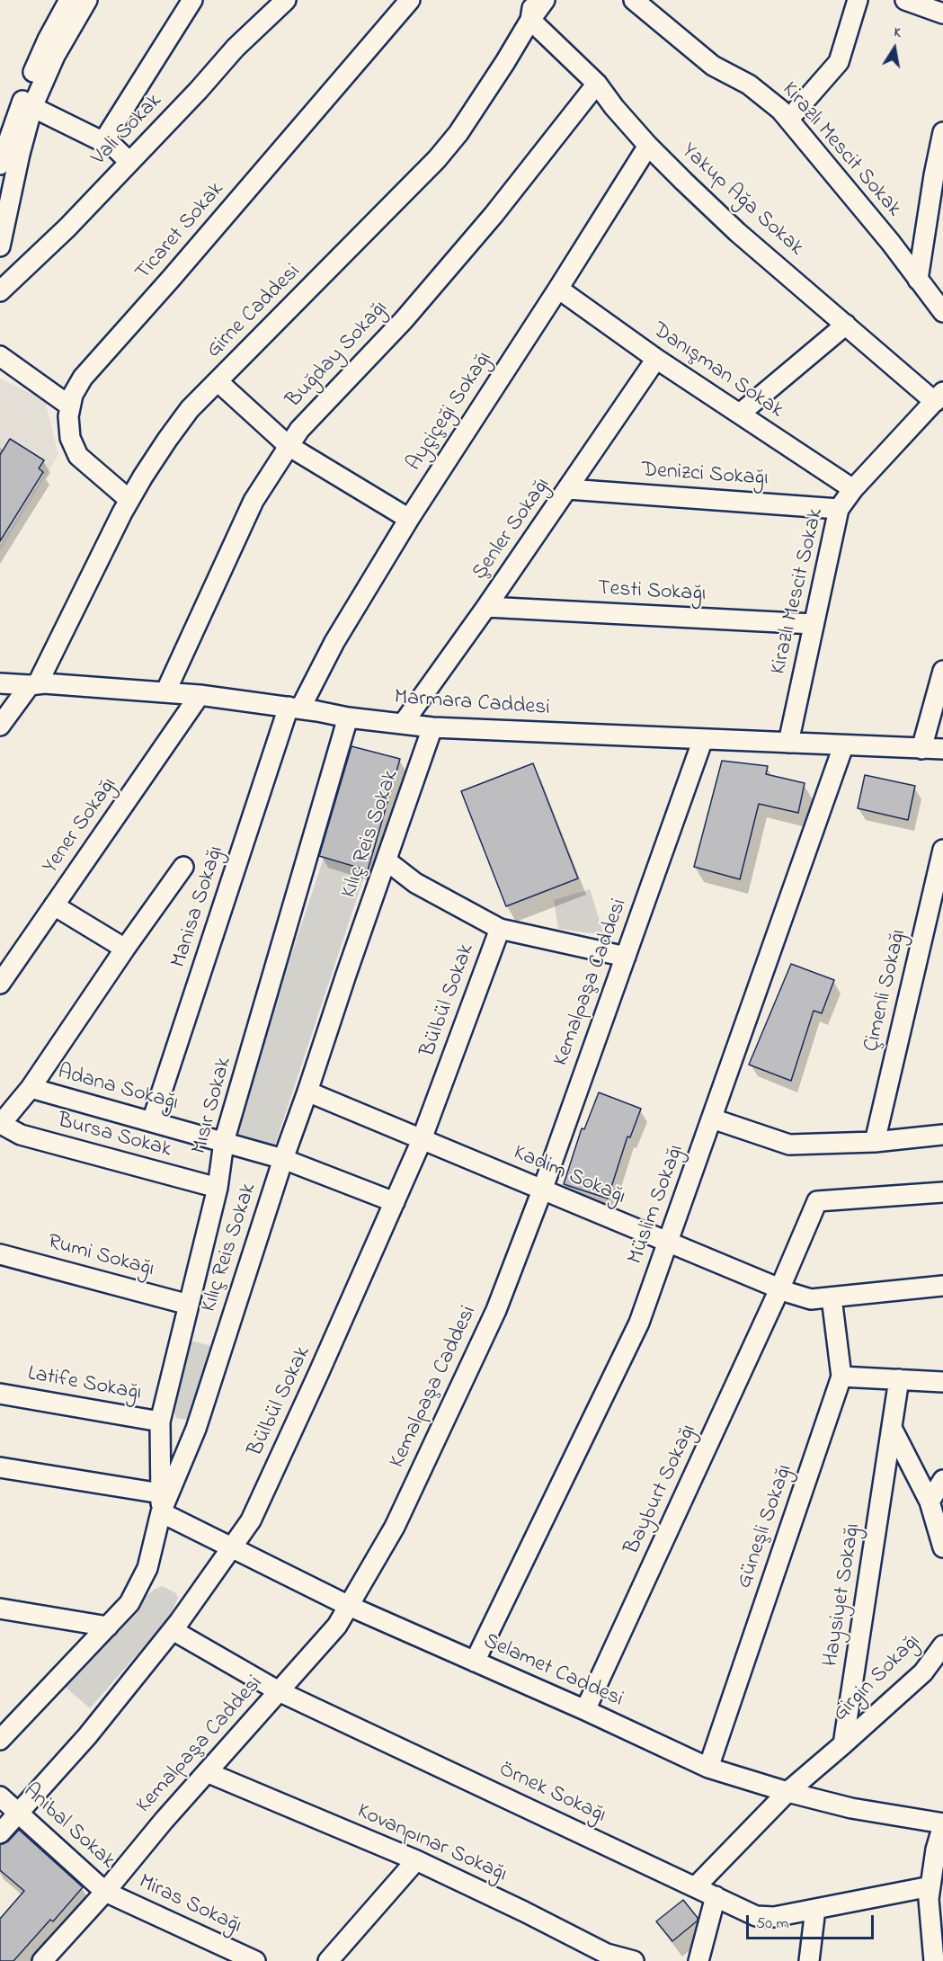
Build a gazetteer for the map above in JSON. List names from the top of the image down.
{
  "streets": {
    "street": [
      "Vali Sokak",
      "Kirazlı Mescit Sokak",
      "Yakup Ağa Sokak",
      "Ticaret Sokak",
      "Girne Caddesi",
      "Buğday Sokağı",
      "Danışman Sokak",
      "Ayçiçeği Sokağı",
      "Denizci Sokağı",
      "Şenler Sokağı",
      "Testi Sokağı",
      "Marmara Caddesi",
      "Yener Sokağı",
      "Kılıç Reis Sokak",
      "Manisa Sokağı",
      "Kemalpaşa Caddesi",
      "Çimenli Sokağı",
      "Bülbül Sokak",
      "Adana Sokağı",
      "Mısır Sokak",
      "Bursa Sokak",
      "Kadim Sokağı",
      "Müslim Sokağı",
      "Rumi Sokağı",
      "Latife Sokağı",
      "Bayburt Sokağı",
      "Güneşli Sokağı",
      "Haysiyet Sokağı",
      "Selamet Caddesi",
      "Girgin Sokağı",
      "Örnek Sokağı",
      "Anibal Sokak",
      "Kovanpınar Sokağı",
      "Miras Sokağı"
    ]
  },
  "crossings": [
    ["Kirazlı Mescit Sokak", "Yakup Ağa Sokak"],
    ["Kirazlı Mescit Sokak", "Danışman Sokak"],
    ["Kirazlı Mescit Sokak", "Denizci Sokağı"],
    ["Kirazlı Mescit Sokak", "Testi Sokağı"],
    ["Kirazlı Mescit Sokak", "Marmara Caddesi"],
    ["Yakup Ağa Sokak", "Girne Caddesi"],
    ["Yakup Ağa Sokak", "Buğday Sokağı"],
    ["Yakup Ağa Sokak", "Ayçiçeği Sokağı"],
    ["Ticaret Sokak", "Girne Caddesi"],
    ["Girne Caddesi", "Marmara Caddesi"],
    ["Buğday Sokağı", "Marmara Caddesi"],
    ["Danışman Sokak", "Ayçiçeği Sokağı"],
    ["Danışman Sokak", "Şenler Sokağı"],
    ["Ayçiçeği Sokağı", "Marmara Caddesi"],
    ["Ayçiçeği Sokağı", "Manisa Sokağı"],
    ["Denizci Sokağı", "Şenler Sokağı"],
    ["Şenler Sokağı", "Testi Sokağı"],
    ["Şenler Sokağı", "Marmara Caddesi"],
    ["Marmara Caddesi", "Yener Sokağı"],
    ["Marmara Caddesi", "Kılıç Reis Sokak"],
    ["Marmara Caddesi", "Manisa Sokağı"],
    ["Marmara Caddesi", "Kemalpaşa Caddesi"],
    ["Marmara Caddesi", "Mısır Sokak"],
    ["Marmara Caddesi", "Müslim Sokağı"],
    ["Kılıç Reis Sokak", "Adana Sokağı"],
    ["Kılıç Reis Sokak", "Mısır Sokak"],
    ["Kılıç Reis Sokak", "Kadim Sokağı"],
    ["Kılıç Reis Sokak", "Selamet Caddesi"],
    ["Manisa Sokağı", "Adana Sokağı"],
    ["Kemalpaşa Caddesi", "Kadim Sokağı"],
    ["Kemalpaşa Caddesi", "Selamet Caddesi"],
    ["Kemalpaşa Caddesi", "Örnek Sokağı"],
    ["Kemalpaşa Caddesi", "Anibal Sokak"],
    ["Kemalpaşa Caddesi", "Kovanpınar Sokağı"],
    ["Kemalpaşa Caddesi", "Miras Sokağı"],
    ["Bülbül Sokak", "Adana Sokağı"],
    ["Bülbül Sokak", "Kadim Sokağı"],
    ["Bülbül Sokak", "Selamet Caddesi"],
    ["Bülbül Sokak", "Örnek Sokağı"],
    ["Bülbül Sokak", "Anibal Sokak"],
    ["Adana Sokağı", "Mısır Sokak"],
    ["Mısır Sokak", "Bursa Sokak"],
    ["Mısır Sokak", "Rumi Sokağı"],
    ["Mısır Sokak", "Latife Sokağı"],
    ["Mısır Sokak", "Selamet Caddesi"],
    ["Kadim Sokağı", "Müslim Sokağı"],
    ["Kadim Sokağı", "Bayburt Sokağı"],
    ["Kadim Sokağı", "Güneşli Sokağı"],
    ["Müslim Sokağı", "Selamet Caddesi"],
    ["Bayburt Sokağı", "Selamet Caddesi"],
    ["Güneşli Sokağı", "Selamet Caddesi"],
    ["Haysiyet Sokağı", "Girgin Sokağı"],
    ["Anibal Sokak", "Miras Sokağı"]
  ],
  "scale_bar": "50 m",
  "north": "top"
}
